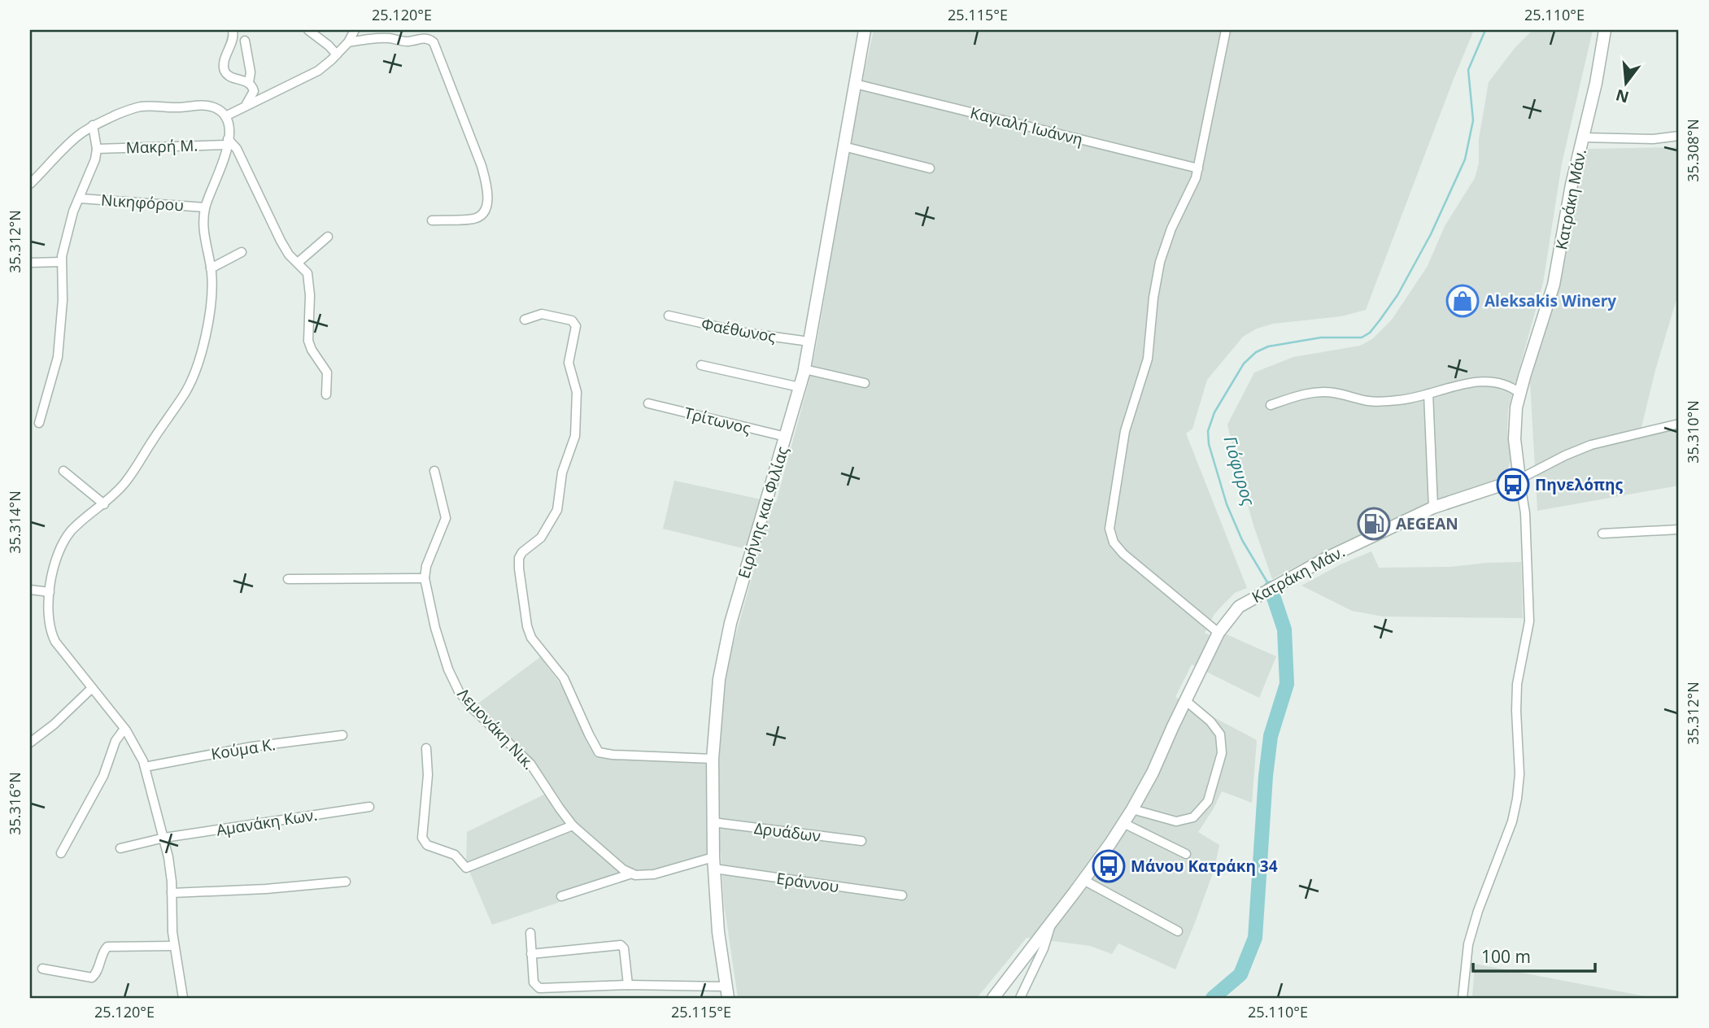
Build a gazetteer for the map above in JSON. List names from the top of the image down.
{
  "streets": {
    "street": [
      "Καγιαλή Ιωάννη",
      "Μακρή Μ.",
      "Κατράκη Μάν.",
      "Νικηφόρου",
      "Φαέθωνος",
      "Τρίτωνος",
      "Ειρήνης και Φιλίας",
      "Λεμονάκη Νικ.",
      "Κούμα Κ.",
      "Αμανάκη Κων.",
      "Δρυάδων",
      "Εράννου"
    ]
  },
  "crossings": [
    ["Καγιαλή Ιωάννη", "Ειρήνης και Φιλίας"],
    ["Φαέθωνος", "Ειρήνης και Φιλίας"],
    ["Τρίτωνος", "Ειρήνης και Φιλίας"],
    ["Ειρήνης και Φιλίας", "Δρυάδων"],
    ["Ειρήνης και Φιλίας", "Εράννου"]
  ],
  "water": ["Γιόφυρος"],
  "places": {
    "shop": ["Aleksakis Winery"],
    "bus stop": ["Πηνελόπης", "Μάνου Κατράκη 34"],
    "fuel station": ["AEGEAN"]
  },
  "scale_bar": "100 m",
  "north": "bottom",
  "coordinates": [
    "25.120°E",
    "25.115°E",
    "25.110°E",
    "35.308°N",
    "35.312°N",
    "35.310°N",
    "35.314°N",
    "35.316°N"
  ]
}
